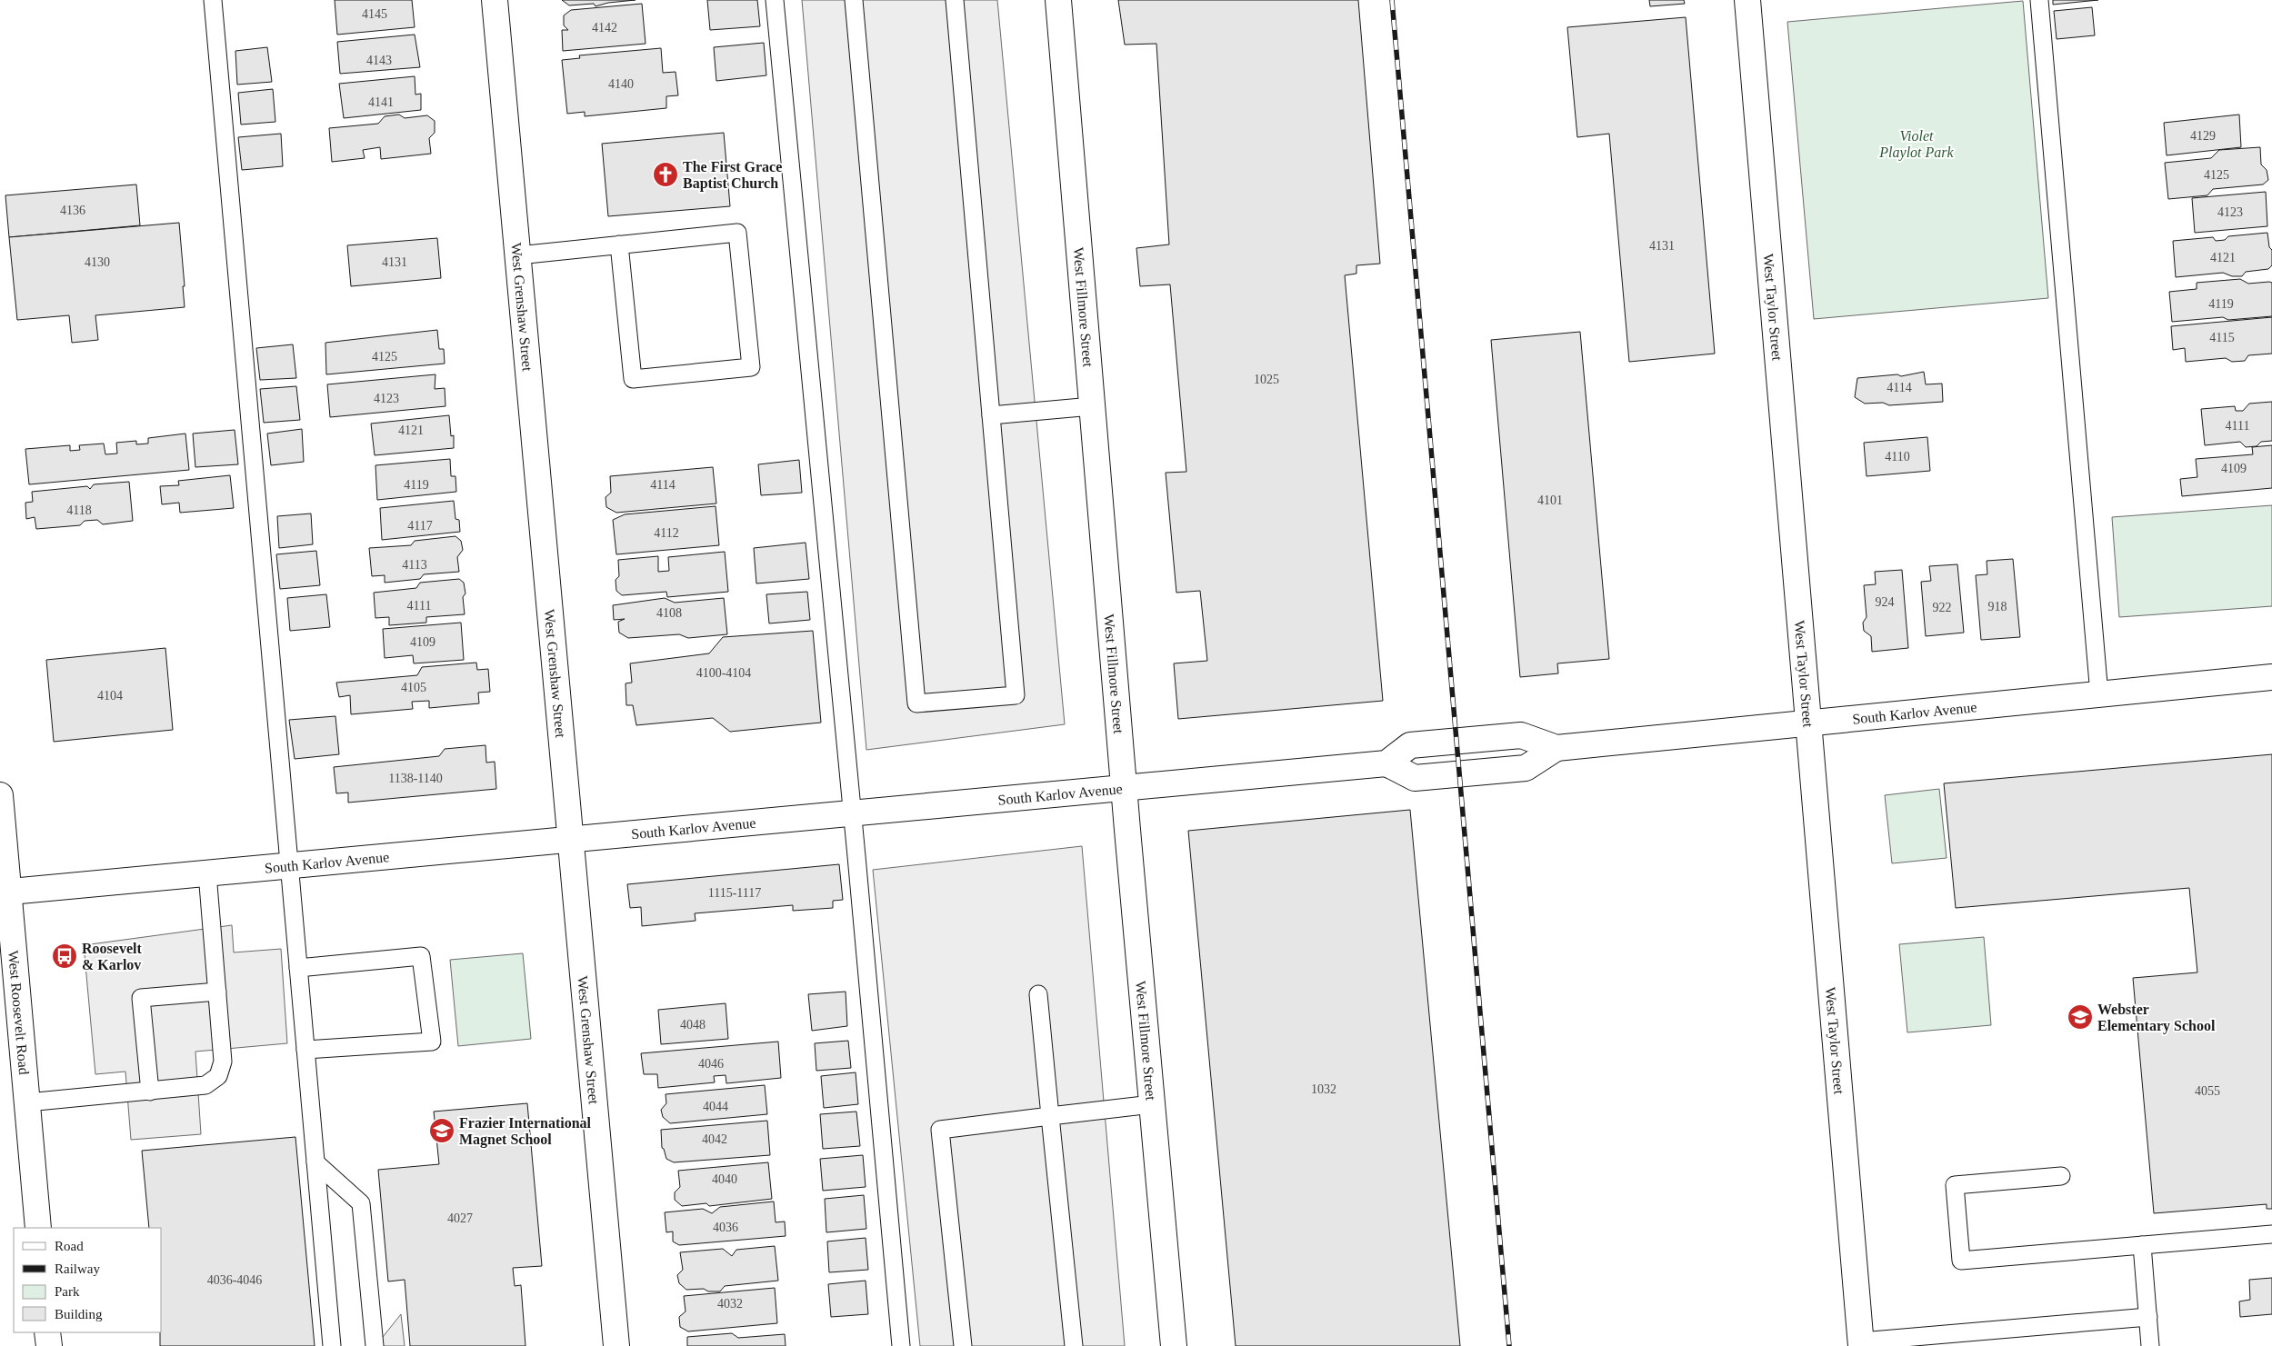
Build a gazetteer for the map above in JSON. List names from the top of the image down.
{
  "streets": {
    "street": [
      "West Grenshaw Street",
      "West Fillmore Street",
      "West Taylor Street",
      "South Karlov Avenue",
      "West Roosevelt Road"
    ]
  },
  "crossings": [
    ["West Grenshaw Street", "South Karlov Avenue"],
    ["West Fillmore Street", "South Karlov Avenue"],
    ["West Taylor Street", "South Karlov Avenue"],
    ["South Karlov Avenue", "West Roosevelt Road"]
  ],
  "parks": ["Violet Playlot Park"],
  "places": {
    "church": ["The First Grace Baptist Church"],
    "bus stop": ["Roosevelt & Karlov"],
    "school or university": ["Webster Elementary School", "Frazier International Magnet School"]
  },
  "house_numbers": [
    "4145",
    "4142",
    "4143",
    "4140",
    "4141",
    "4129",
    "4125",
    "4136",
    "4123",
    "4131",
    "4121",
    "4130",
    "4131",
    "4119",
    "4115",
    "4125",
    "1025",
    "4114",
    "4123",
    "4111",
    "4121",
    "4110",
    "4109",
    "4119",
    "4114",
    "4101",
    "4118",
    "4117",
    "4112",
    "4113",
    "924",
    "4111",
    "918",
    "922",
    "4108",
    "4109",
    "4100-4104",
    "4105",
    "4104",
    "1138-1140",
    "1115-1117",
    "4048",
    "4046",
    "1032",
    "4055",
    "4044",
    "4042",
    "4040",
    "4027",
    "4036",
    "4036-4046",
    "4032"
  ],
  "legend": [
    "Road",
    "Railway",
    "Park",
    "Building"
  ]
}
